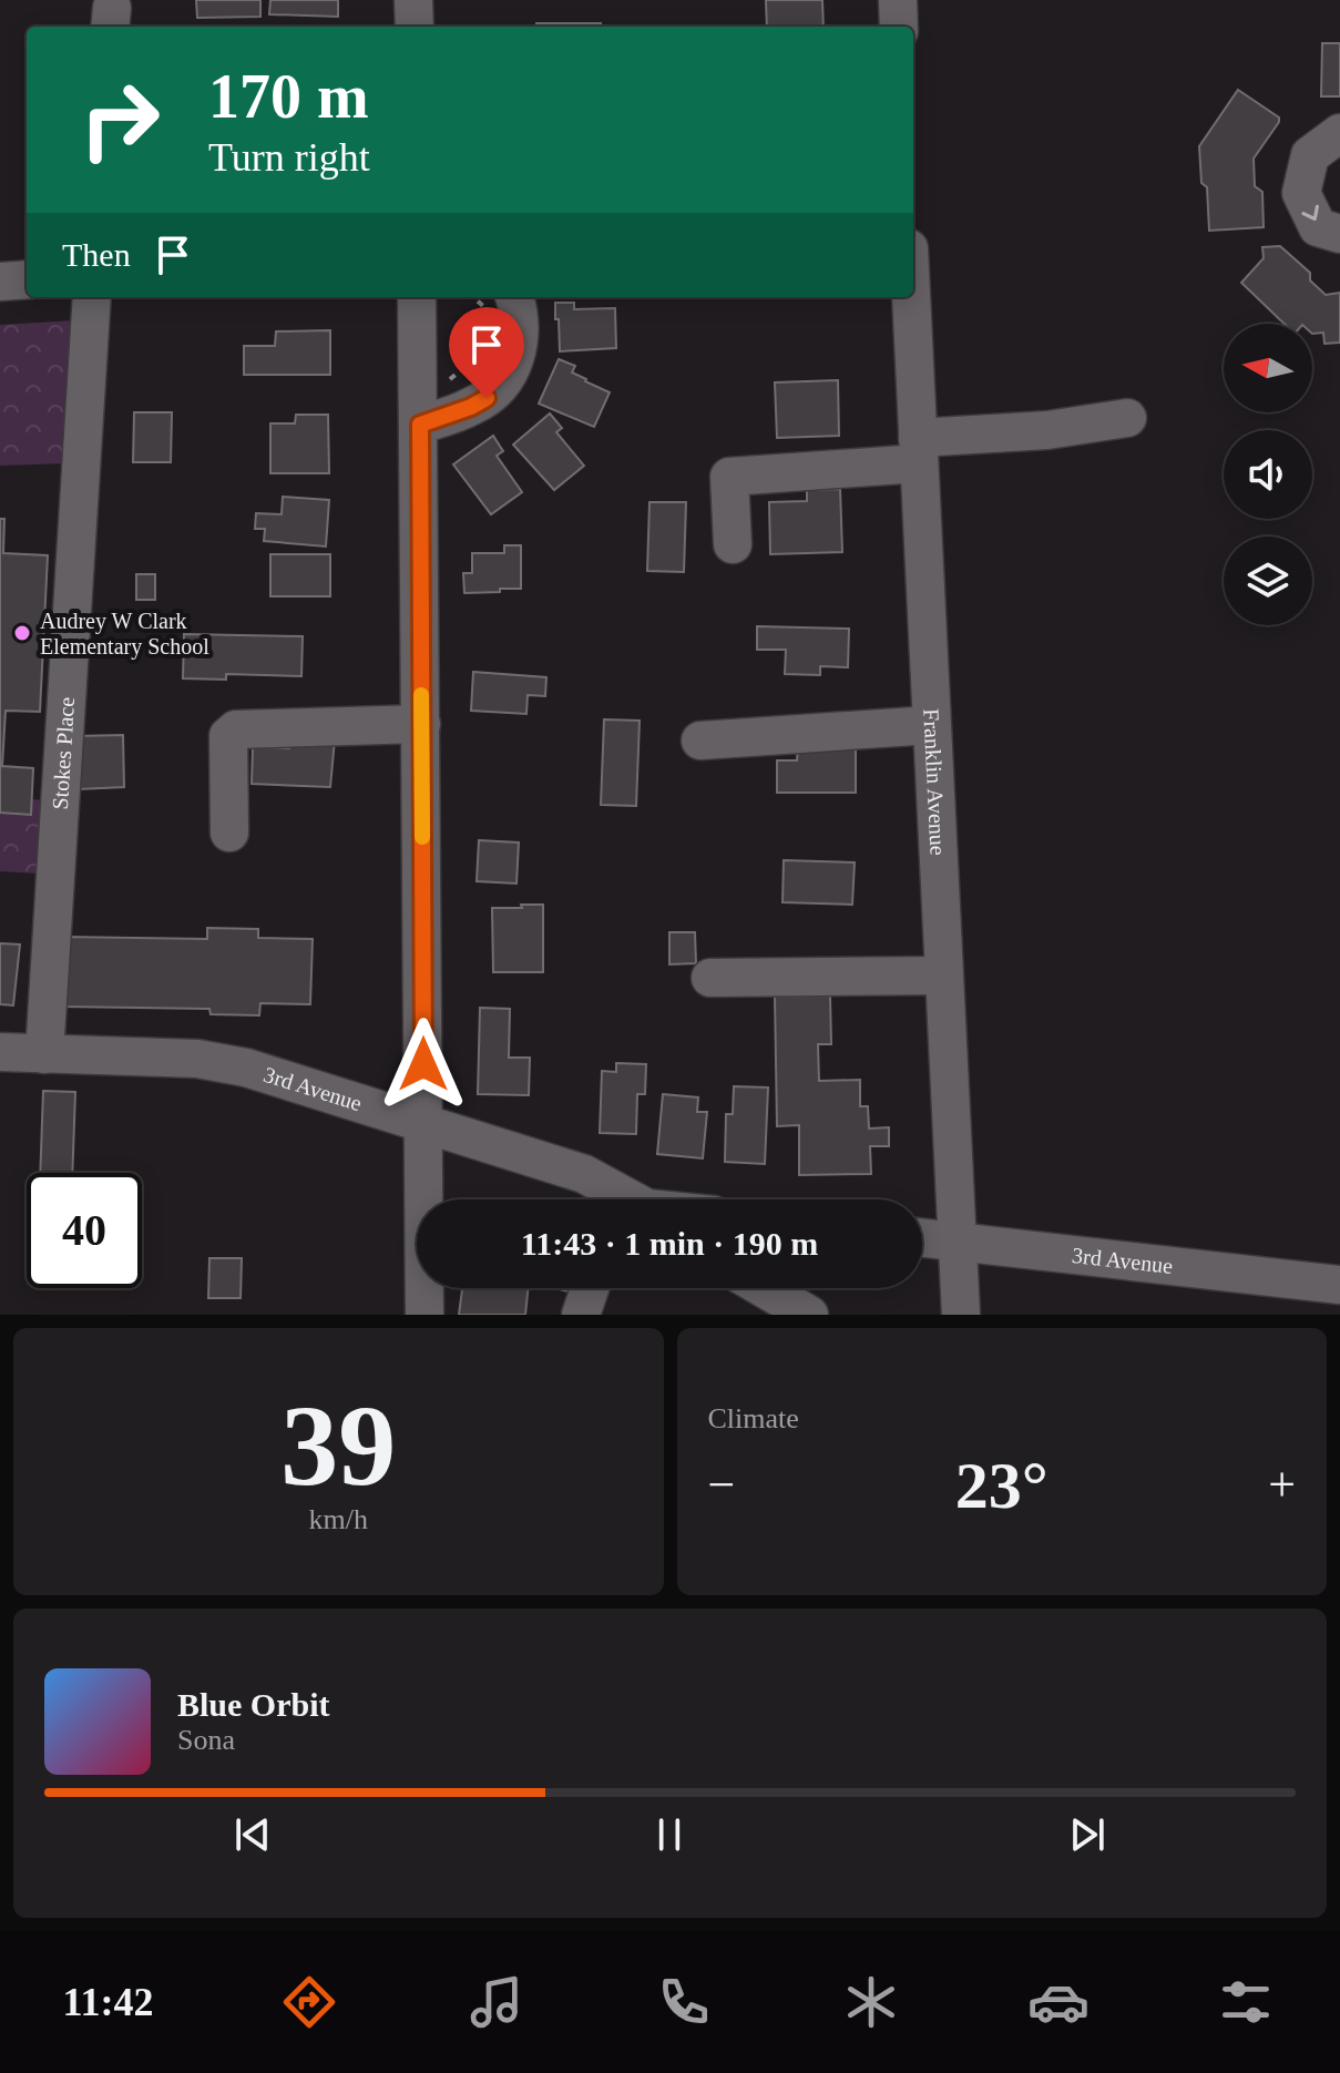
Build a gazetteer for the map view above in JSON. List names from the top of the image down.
{
  "streets": {
    "street": ["Stokes Place", "Franklin Avenue", "3rd Avenue"]
  },
  "crossings": [
    ["Stokes Place", "3rd Avenue"],
    ["Franklin Avenue", "3rd Avenue"]
  ],
  "places": ["Audrey W Clark Elementary School"],
  "north": "left",
  "page": {
    "turn": ["170 m", "Turn right"],
    "then": "Then",
    "limit": "40",
    "trip": "11:43 · 1 min · 190 m",
    "tile": [
      ["39", "km/h"],
      "Climate"
    ],
    "heat": ["−", "23°", "+"],
    "song": ["Blue Orbit", "Sona"],
    "tabs": "11:42"
  }
}
